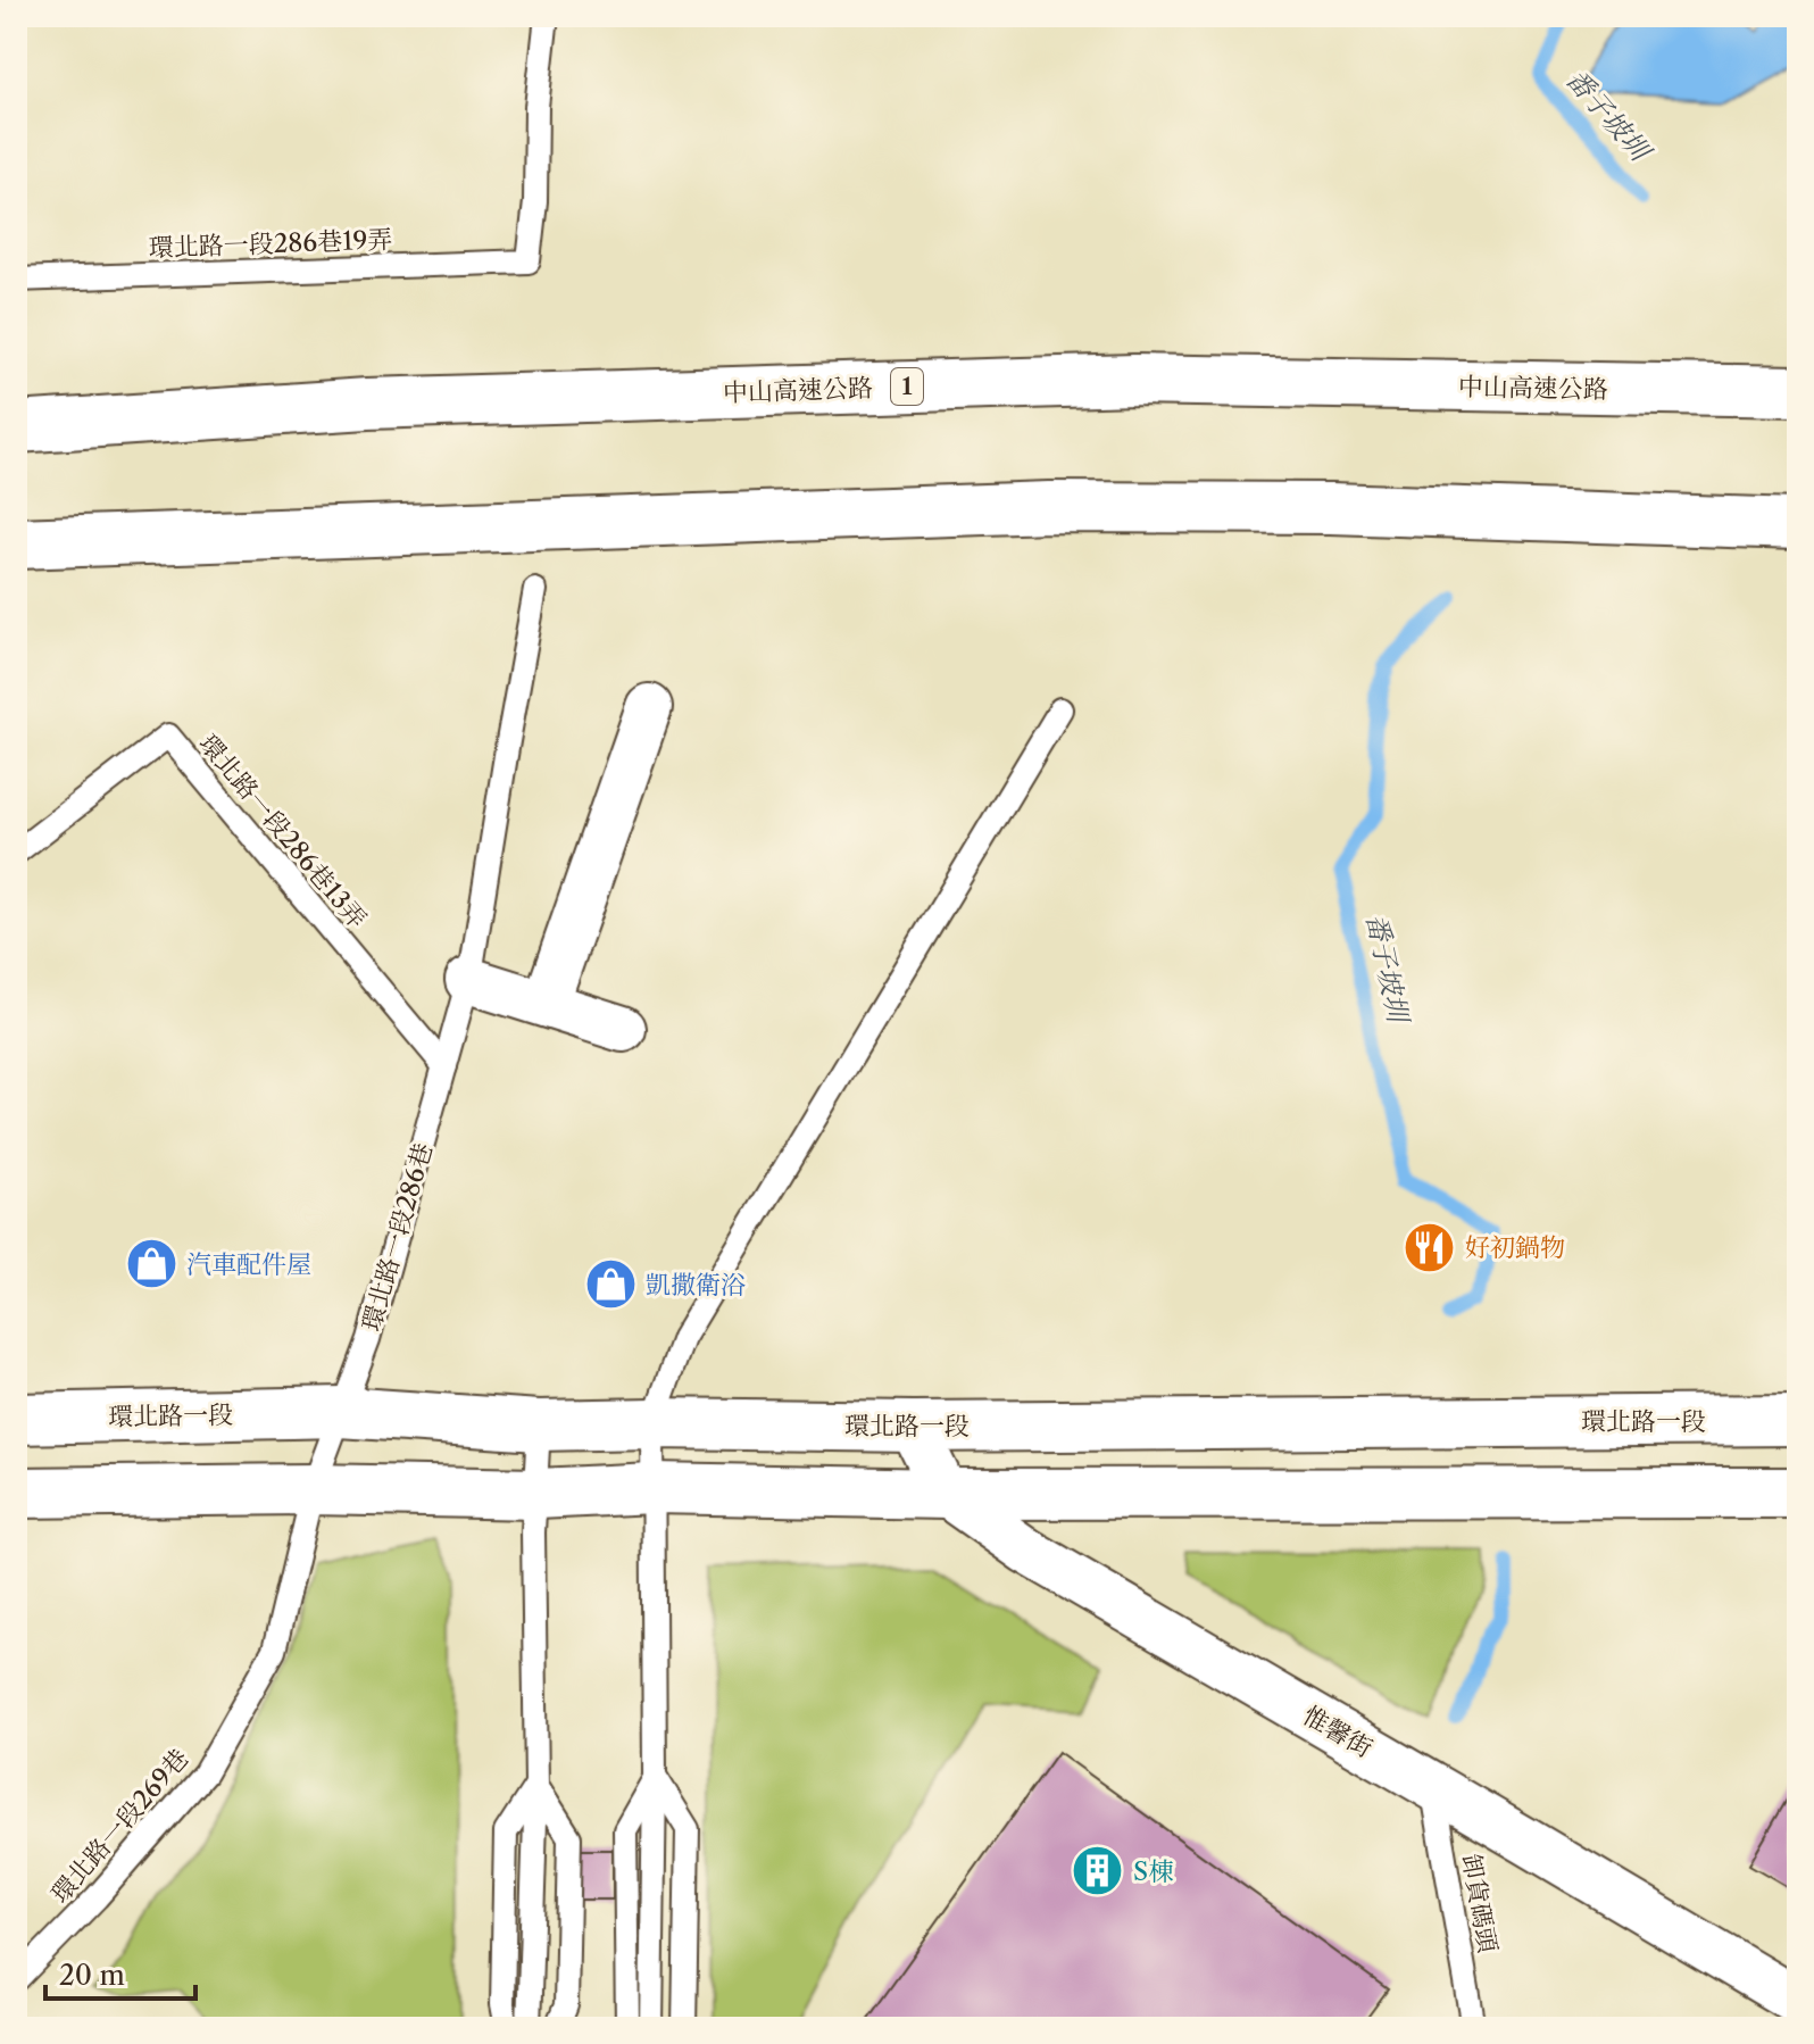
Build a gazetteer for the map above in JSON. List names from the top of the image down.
{
  "streets": {
    "main road": ["1", "中山高速公路", "環北路一段"],
    "street": ["惟馨街"],
    "lane": [
      "環北路一段286巷19弄",
      "環北路一段286巷13弄",
      "環北路一段286巷",
      "環北路一段269巷",
      "卸貨碼頭"
    ]
  },
  "crossings": [
    ["環北路一段286巷13弄", "環北路一段286巷"],
    ["環北路一段286巷", "環北路一段"],
    ["環北路一段286巷", "環北路一段269巷"],
    ["環北路一段", "惟馨街"],
    ["惟馨街", "卸貨碼頭"]
  ],
  "water": ["番子坡圳"],
  "places": {
    "restaurant": ["好初鍋物"],
    "shop": ["汽車配件屋", "凱撒衛浴"],
    "building": ["S棟"]
  },
  "scale_bar": "20 m"
}
